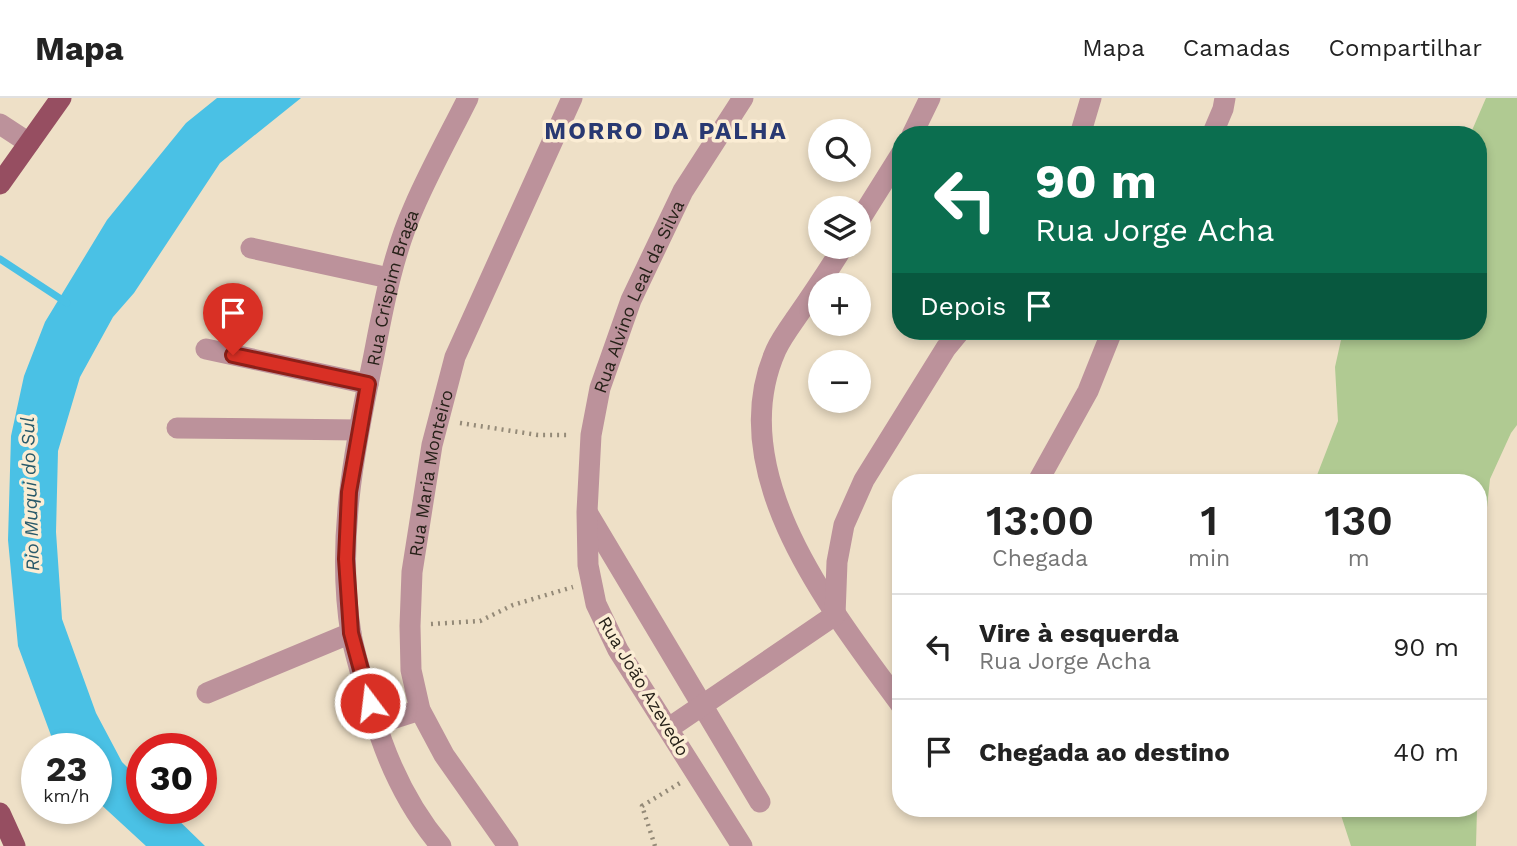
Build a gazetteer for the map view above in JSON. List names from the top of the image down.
{
  "streets": {
    "street": [
      "Rua Crispim Braga",
      "Rua Alvino Leal da Silva",
      "Rua Maria Monteiro",
      "Rua João Azevedo"
    ]
  },
  "crossings": [
    ["Rua Alvino Leal da Silva", "Rua João Azevedo"]
  ],
  "districts": ["MORRO DA PALHA"],
  "water": ["Rio Muqui do Sul"],
  "page": {
    "header": "Mapa",
    "nav": ["Mapa", "Camadas", "Compartilhar"],
    "map_buttons": ["+", "−"],
    "turn": ["90 m", "Rua Jorge Acha"],
    "then": "Depois",
    "eta": [
      "13:00",
      "Chegada",
      "1",
      "min",
      "130",
      "m"
    ],
    "list": [
      {
        "name": "Vire à esquerda",
        "note": "Rua Jorge Acha",
        "value": "90 m"
      },
      {
        "name": "Chegada ao destino",
        "value": "40 m"
      }
    ],
    "speed": "23 km/h",
    "limit": "30"
  }
}
